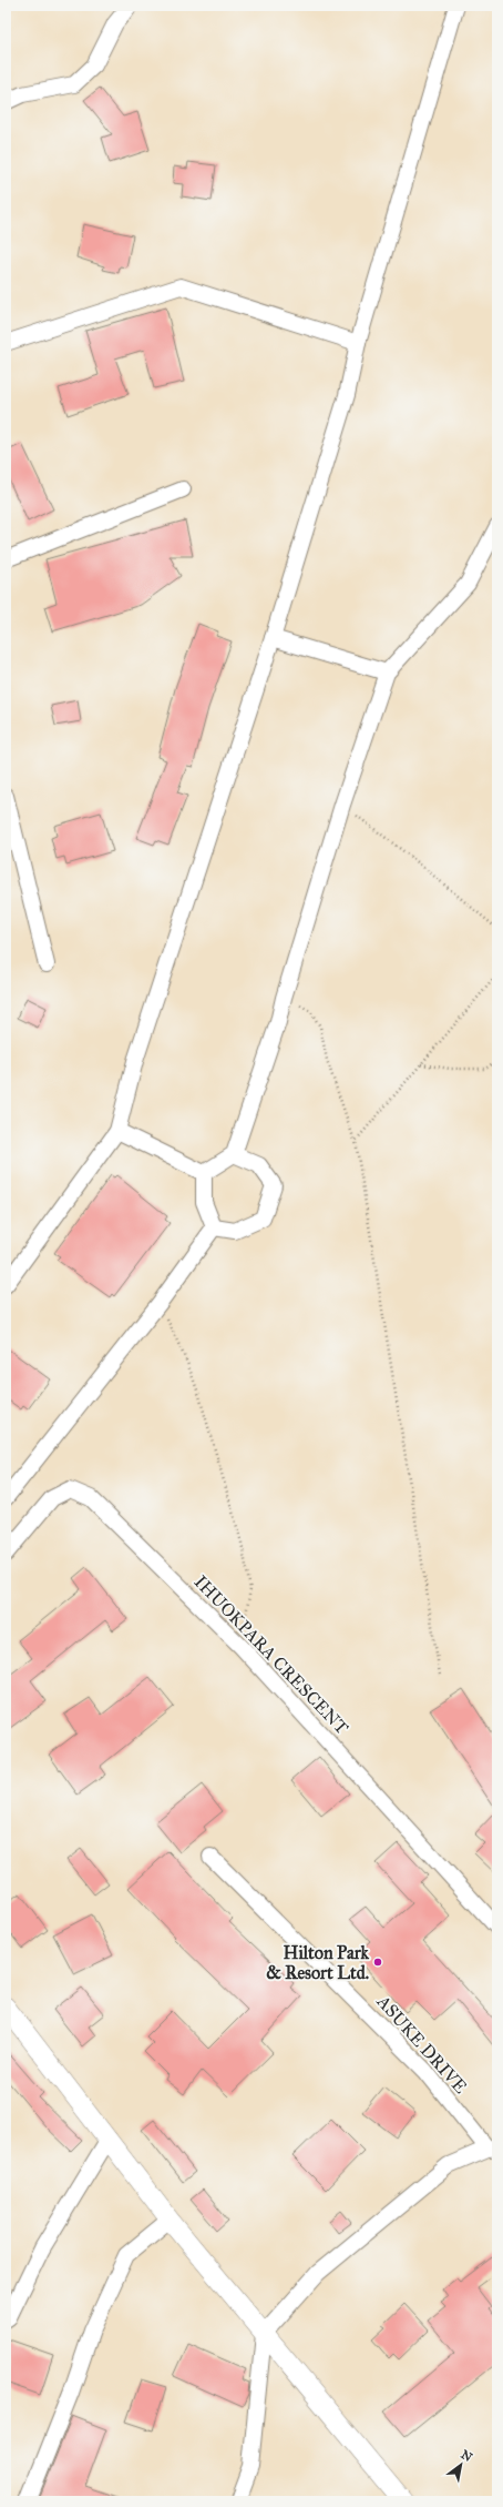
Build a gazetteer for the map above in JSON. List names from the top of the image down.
{
  "streets": {
    "street": ["IHUOKPARA CRESCENT", "ASUKE DRIVE"]
  },
  "places": ["Hilton Park & Resort Ltd."],
  "north": "top right"
}
